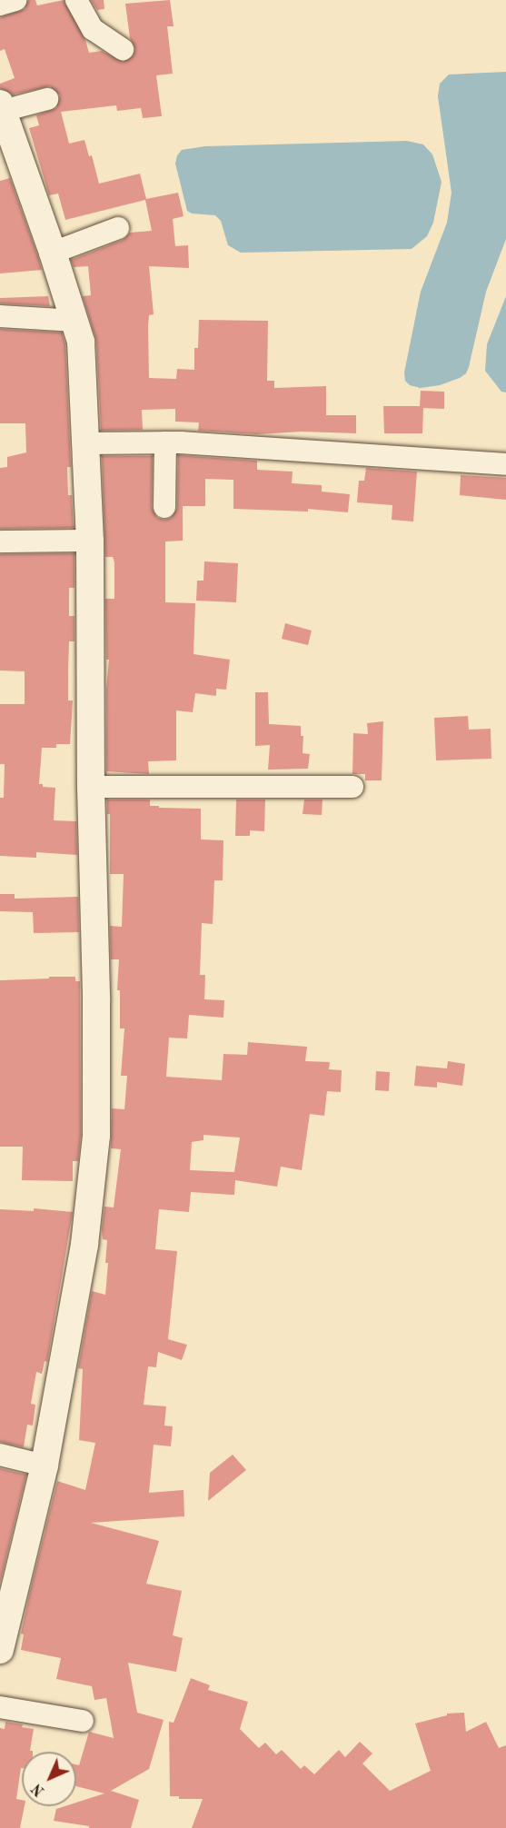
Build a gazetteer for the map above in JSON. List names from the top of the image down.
{
  "north": "bottom left"
}
